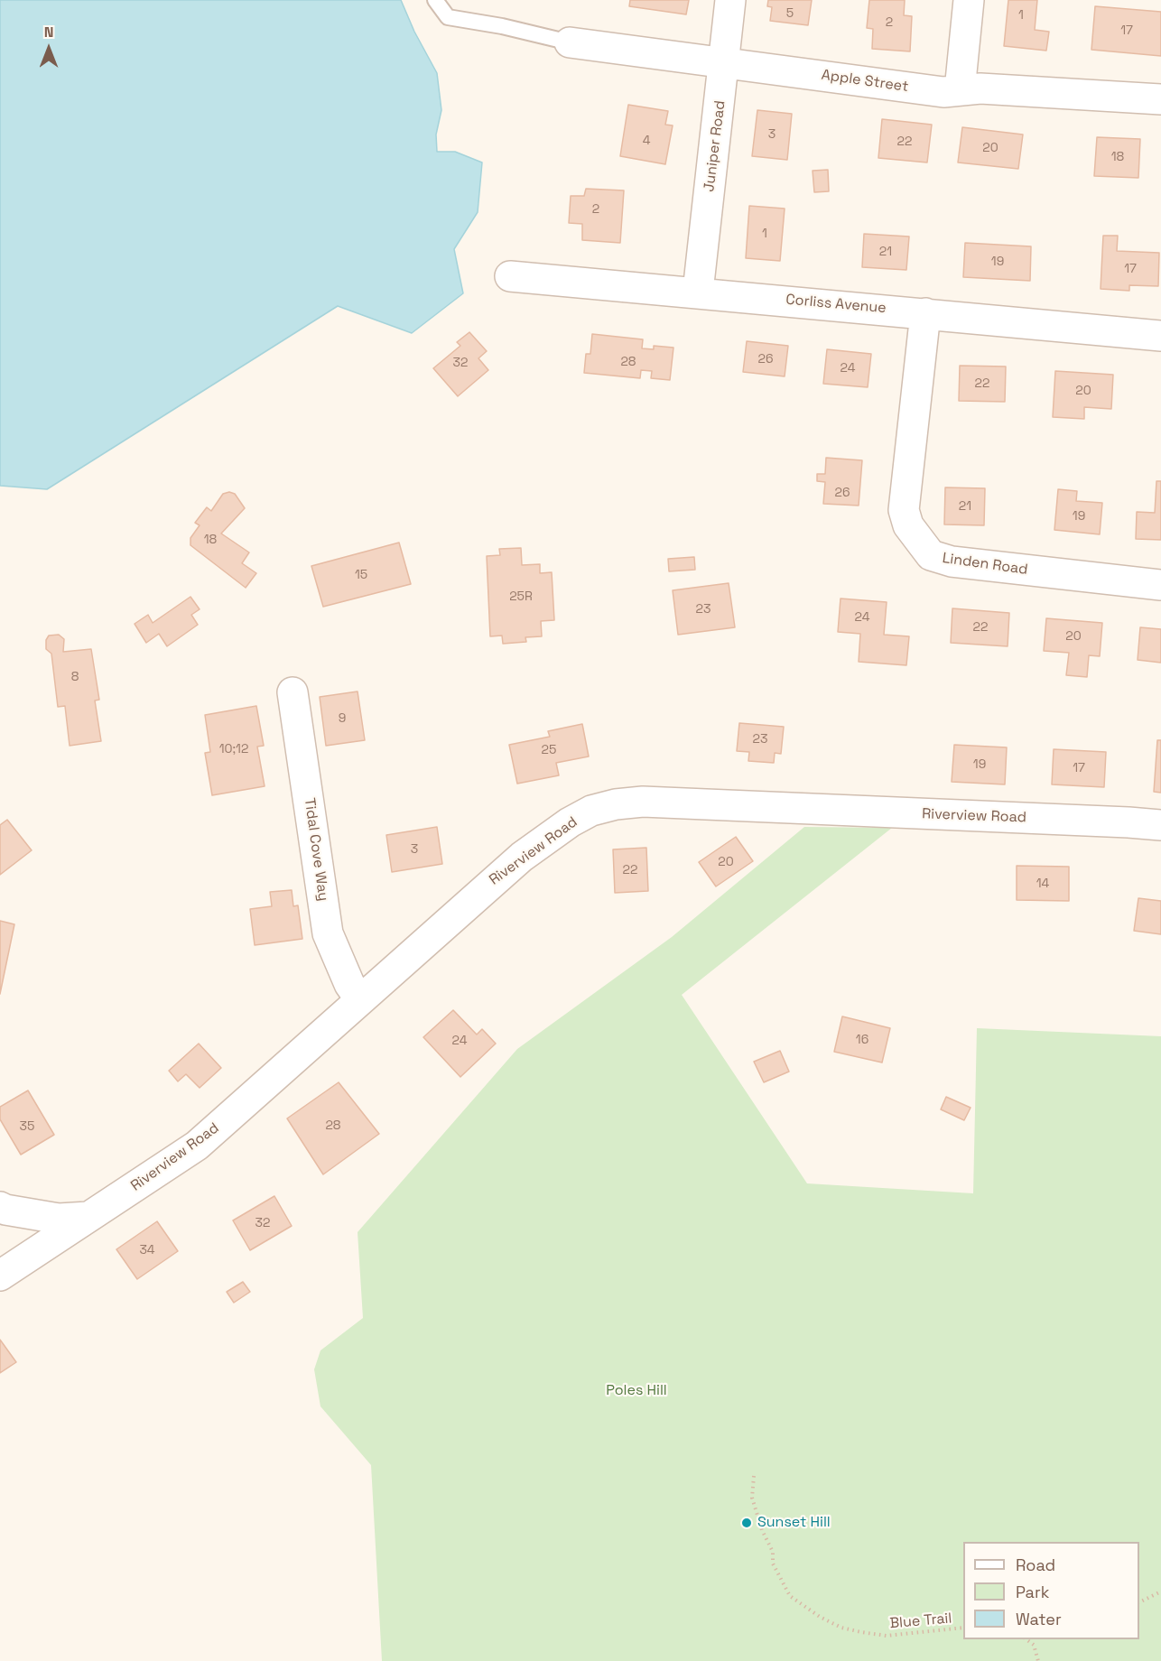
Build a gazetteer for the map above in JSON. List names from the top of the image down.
{
  "streets": {
    "street": [
      "Apple Street",
      "Juniper Road",
      "Corliss Avenue",
      "Linden Road",
      "Riverview Road",
      "Tidal Cove Way"
    ],
    "path": ["Blue Trail"]
  },
  "crossings": [
    ["Apple Street", "Juniper Road"],
    ["Juniper Road", "Corliss Avenue"],
    ["Corliss Avenue", "Linden Road"],
    ["Riverview Road", "Tidal Cove Way"]
  ],
  "parks": ["Poles Hill"],
  "places": ["Sunset Hill"],
  "house_numbers": [
    "5",
    "1",
    "2",
    "17",
    "3",
    "4",
    "22",
    "20",
    "18",
    "2",
    "1",
    "21",
    "19",
    "17",
    "26",
    "28",
    "32",
    "24",
    "22",
    "20",
    "26",
    "21",
    "19",
    "18",
    "15",
    "25R",
    "23",
    "24",
    "22",
    "20",
    "8",
    "9",
    "23",
    "10;12",
    "25",
    "19",
    "17",
    "3",
    "20",
    "22",
    "14",
    "16",
    "24",
    "28",
    "35",
    "32",
    "34"
  ],
  "legend": ["Road", "Park", "Water"],
  "north": "top"
}
